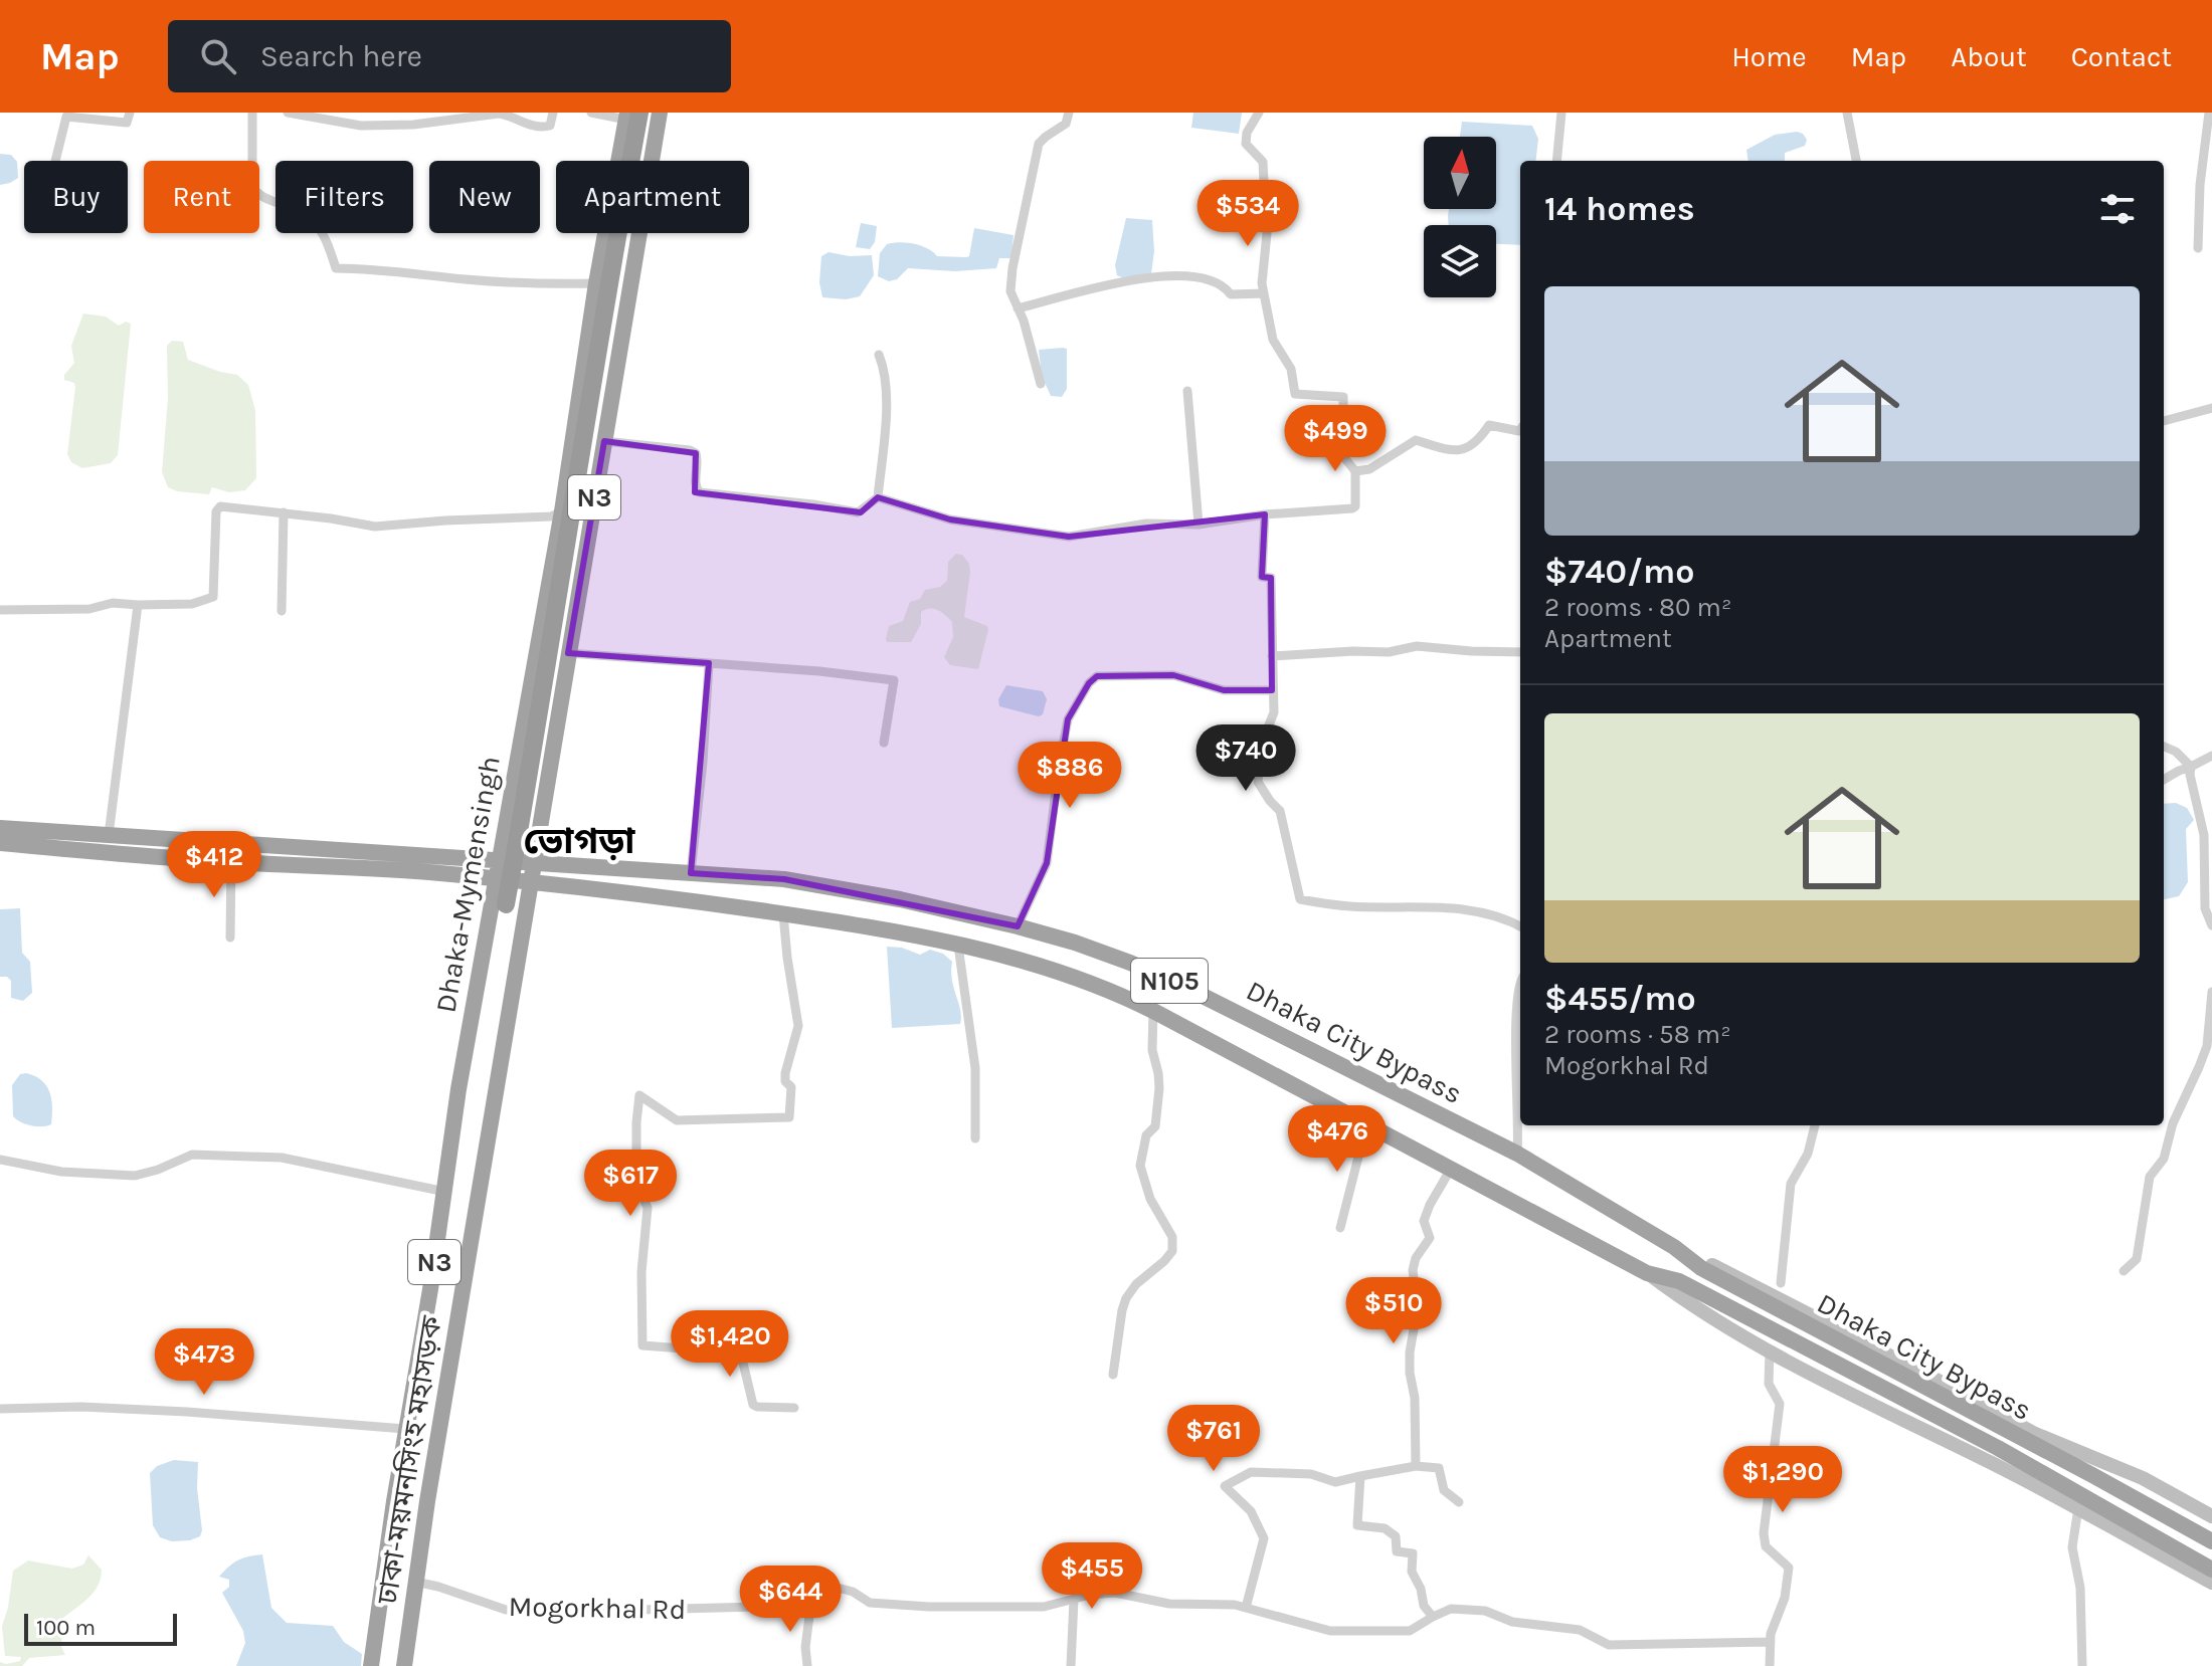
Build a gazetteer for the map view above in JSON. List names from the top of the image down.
{
  "streets": {
    "highway": [
      "N3",
      "Dhaka-Mymensingh",
      "N105",
      "Dhaka City Bypass",
      "ঢাকা-ময়মনসিংহ মহাসড়ক"
    ],
    "street": ["Mogorkhal Rd"]
  },
  "crossings": [
    ["N3", "Dhaka City Bypass"],
    ["N3", "ঢাকা-ময়মনসিংহ মহাসড়ক"],
    ["Dhaka-Mymensingh", "Dhaka City Bypass"],
    ["Dhaka City Bypass", "ঢাকা-ময়মনসিংহ মহাসড়ক"],
    ["ঢাকা-ময়মনসিংহ মহাসড়ক", "Mogorkhal Rd"]
  ],
  "districts": ["ভোগড়া"],
  "scale_bar": "100 m",
  "north": "top",
  "page": {
    "header": "Map",
    "search": "Search here",
    "nav": [
      "Home",
      "Map",
      "About",
      "Contact"
    ],
    "chip": [
      "Buy",
      "Rent",
      "Filters",
      "New",
      "Apartment"
    ],
    "heading": "14 homes",
    "price": [
      "$534",
      "$499",
      "$740",
      "$886",
      "$412",
      "$476",
      "$617",
      "$510",
      "$1,420",
      "$473",
      "$761",
      "$1,290",
      "$455",
      "$644"
    ],
    "list": [
      {
        "name": "$740/mo",
        "note": "2 rooms · 80 m² · Apartment"
      },
      {
        "name": "$455/mo",
        "note": "2 rooms · 58 m² · Mogorkhal Rd"
      }
    ],
    "scale": "100 m"
  }
}
